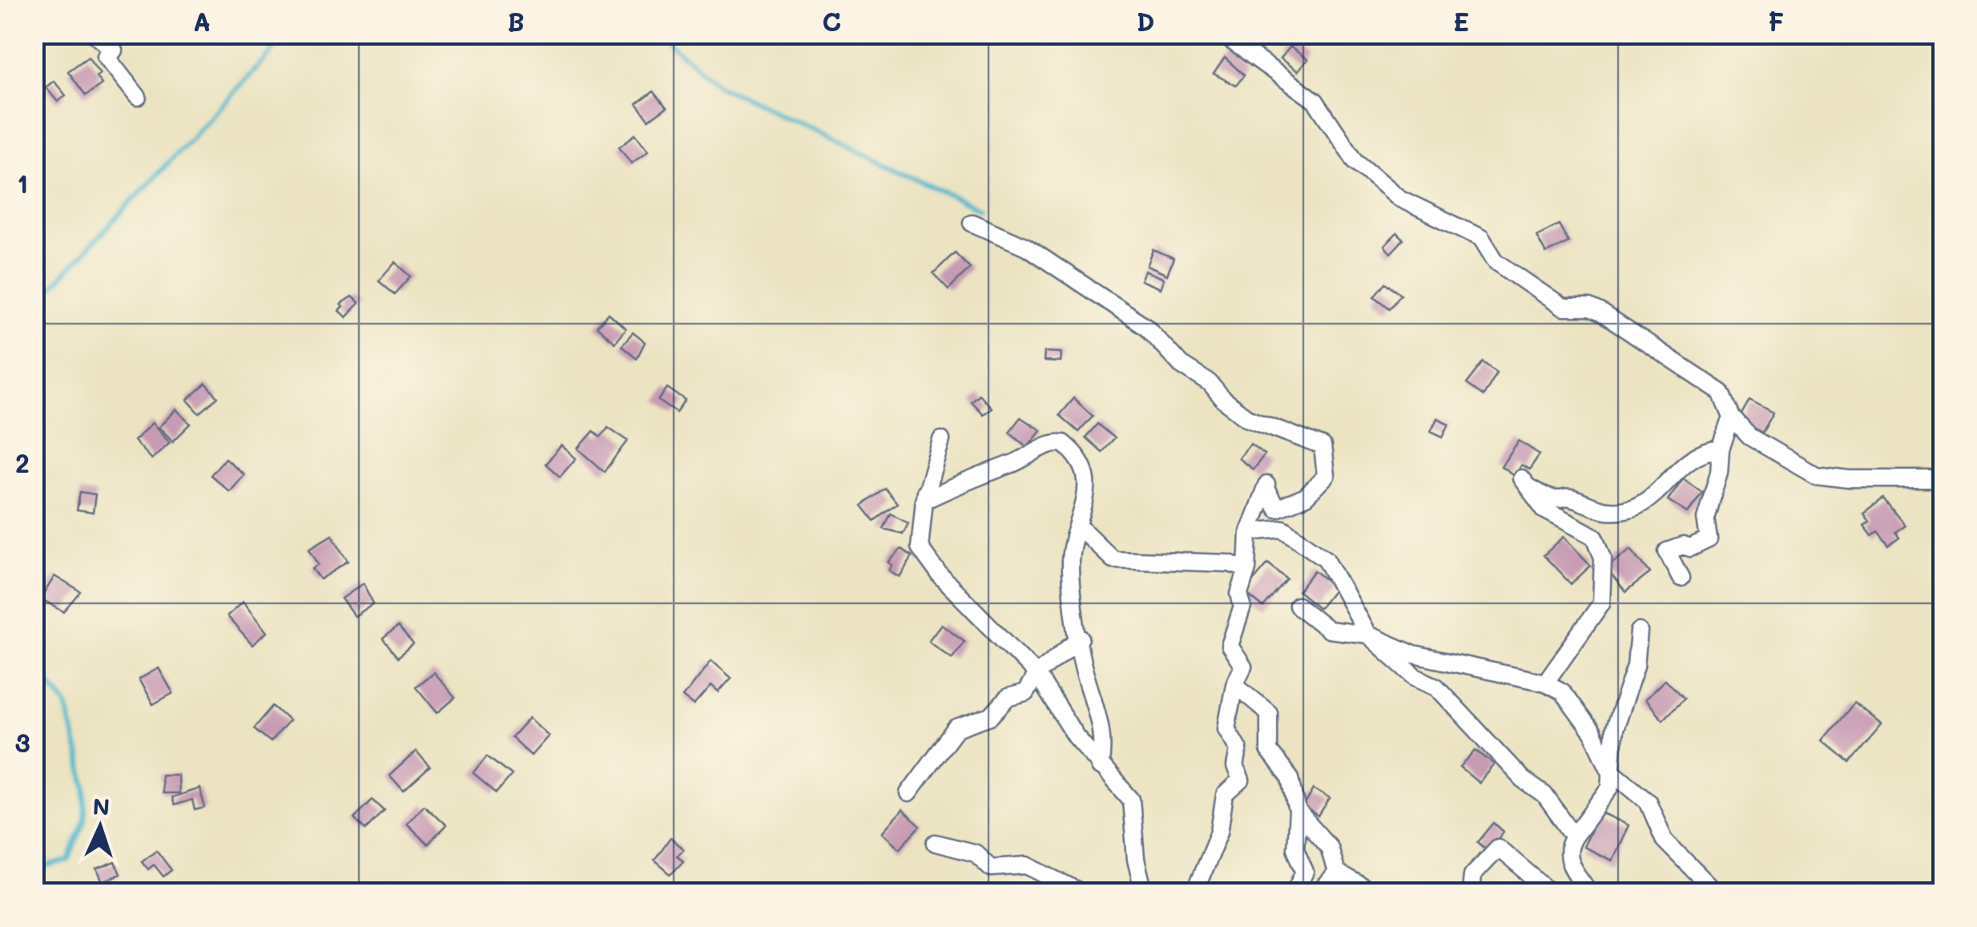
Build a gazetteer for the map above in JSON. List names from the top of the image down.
{
  "north": "top",
  "grid": {
    "columns": [
      "A",
      "B",
      "C",
      "D",
      "E",
      "F"
    ],
    "rows": ["1", "2", "3"]
  }
}
